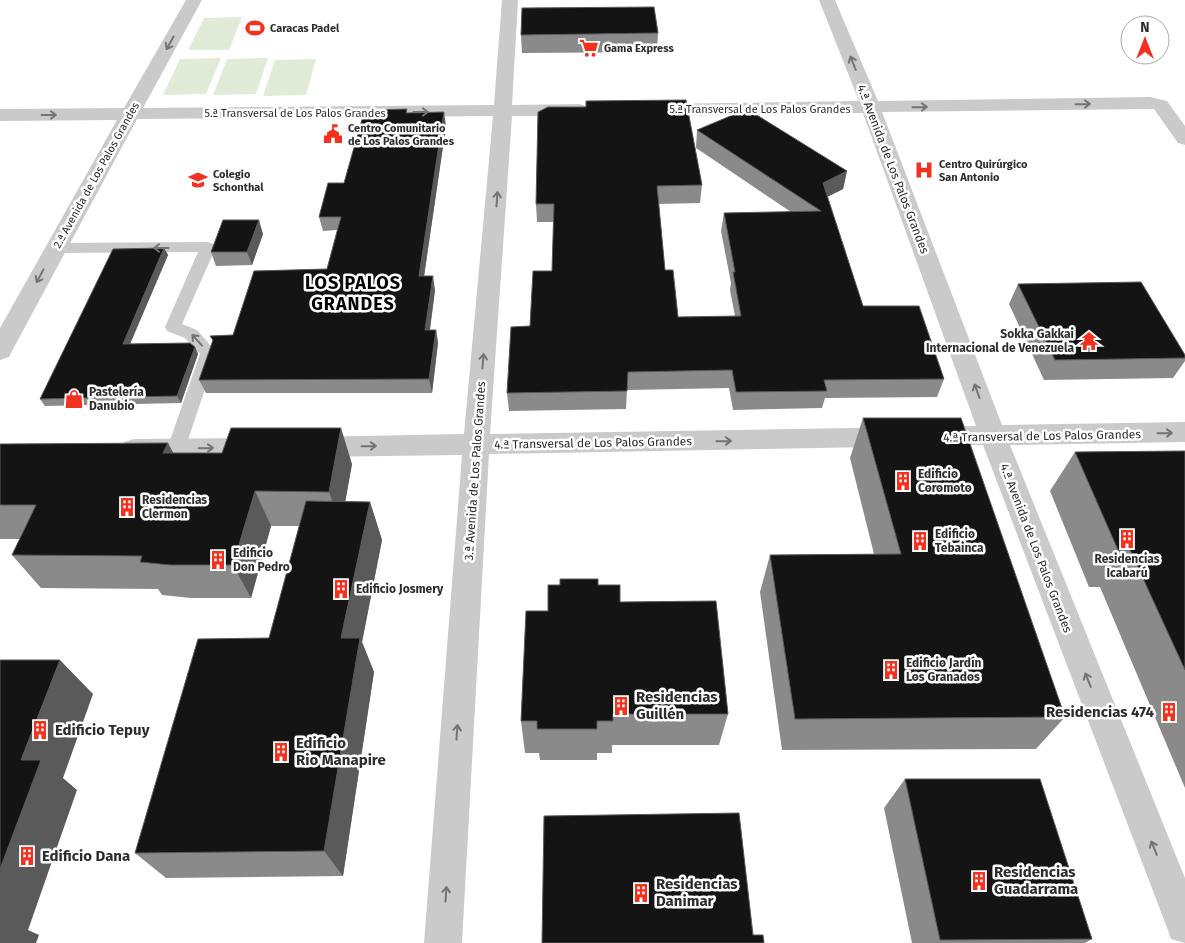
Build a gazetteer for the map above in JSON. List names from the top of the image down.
{
  "streets": {
    "street": [
      "5.ª Transversal de Los Palos Grandes",
      "4.ª Avenida de Los Palos Grandes",
      "2.ª Avenida de Los Palos Grandes",
      "4.ª Transversal de Los Palos Grandes",
      "3.ª Avenida de Los Palos Grandes"
    ]
  },
  "crossings": [
    ["5.ª Transversal de Los Palos Grandes", "4.ª Avenida de Los Palos Grandes"],
    ["5.ª Transversal de Los Palos Grandes", "2.ª Avenida de Los Palos Grandes"],
    ["5.ª Transversal de Los Palos Grandes", "3.ª Avenida de Los Palos Grandes"],
    ["4.ª Avenida de Los Palos Grandes", "4.ª Transversal de Los Palos Grandes"],
    ["4.ª Transversal de Los Palos Grandes", "3.ª Avenida de Los Palos Grandes"]
  ],
  "one_way": [
    "5.ª Transversal de Los Palos Grandes",
    "4.ª Avenida de Los Palos Grandes",
    "2.ª Avenida de Los Palos Grandes",
    "4.ª Transversal de Los Palos Grandes",
    "3.ª Avenida de Los Palos Grandes"
  ],
  "districts": ["LOS PALOS GRANDES"],
  "places": {
    "sports": ["Caracas Padel"],
    "supermarket": ["Gama Express"],
    "public building": ["Centro Comunitario de Los Palos Grandes"],
    "hospital": ["Centro Quirúrgico San Antonio"],
    "school or university": ["Colegio Schonthal"],
    "temple": ["Sokka Gakkai Internacional de Venezuela"],
    "shop": ["Pastelería Danubio"],
    "building": [
      "Edificio Coromoto",
      "Residencias Clermon",
      "Residencias Icabarú",
      "Edificio Tebainca",
      "Edificio Don Pedro",
      "Edificio Josmery",
      "Edificio Jardín Los Granados",
      "Residencias Guillén",
      "Residencias 474",
      "Edificio Tepuy",
      "Edificio Rio Manapire",
      "Edificio Dana",
      "Residencias Guadarrama",
      "Residencias Danimar"
    ]
  },
  "north": "top"
}
